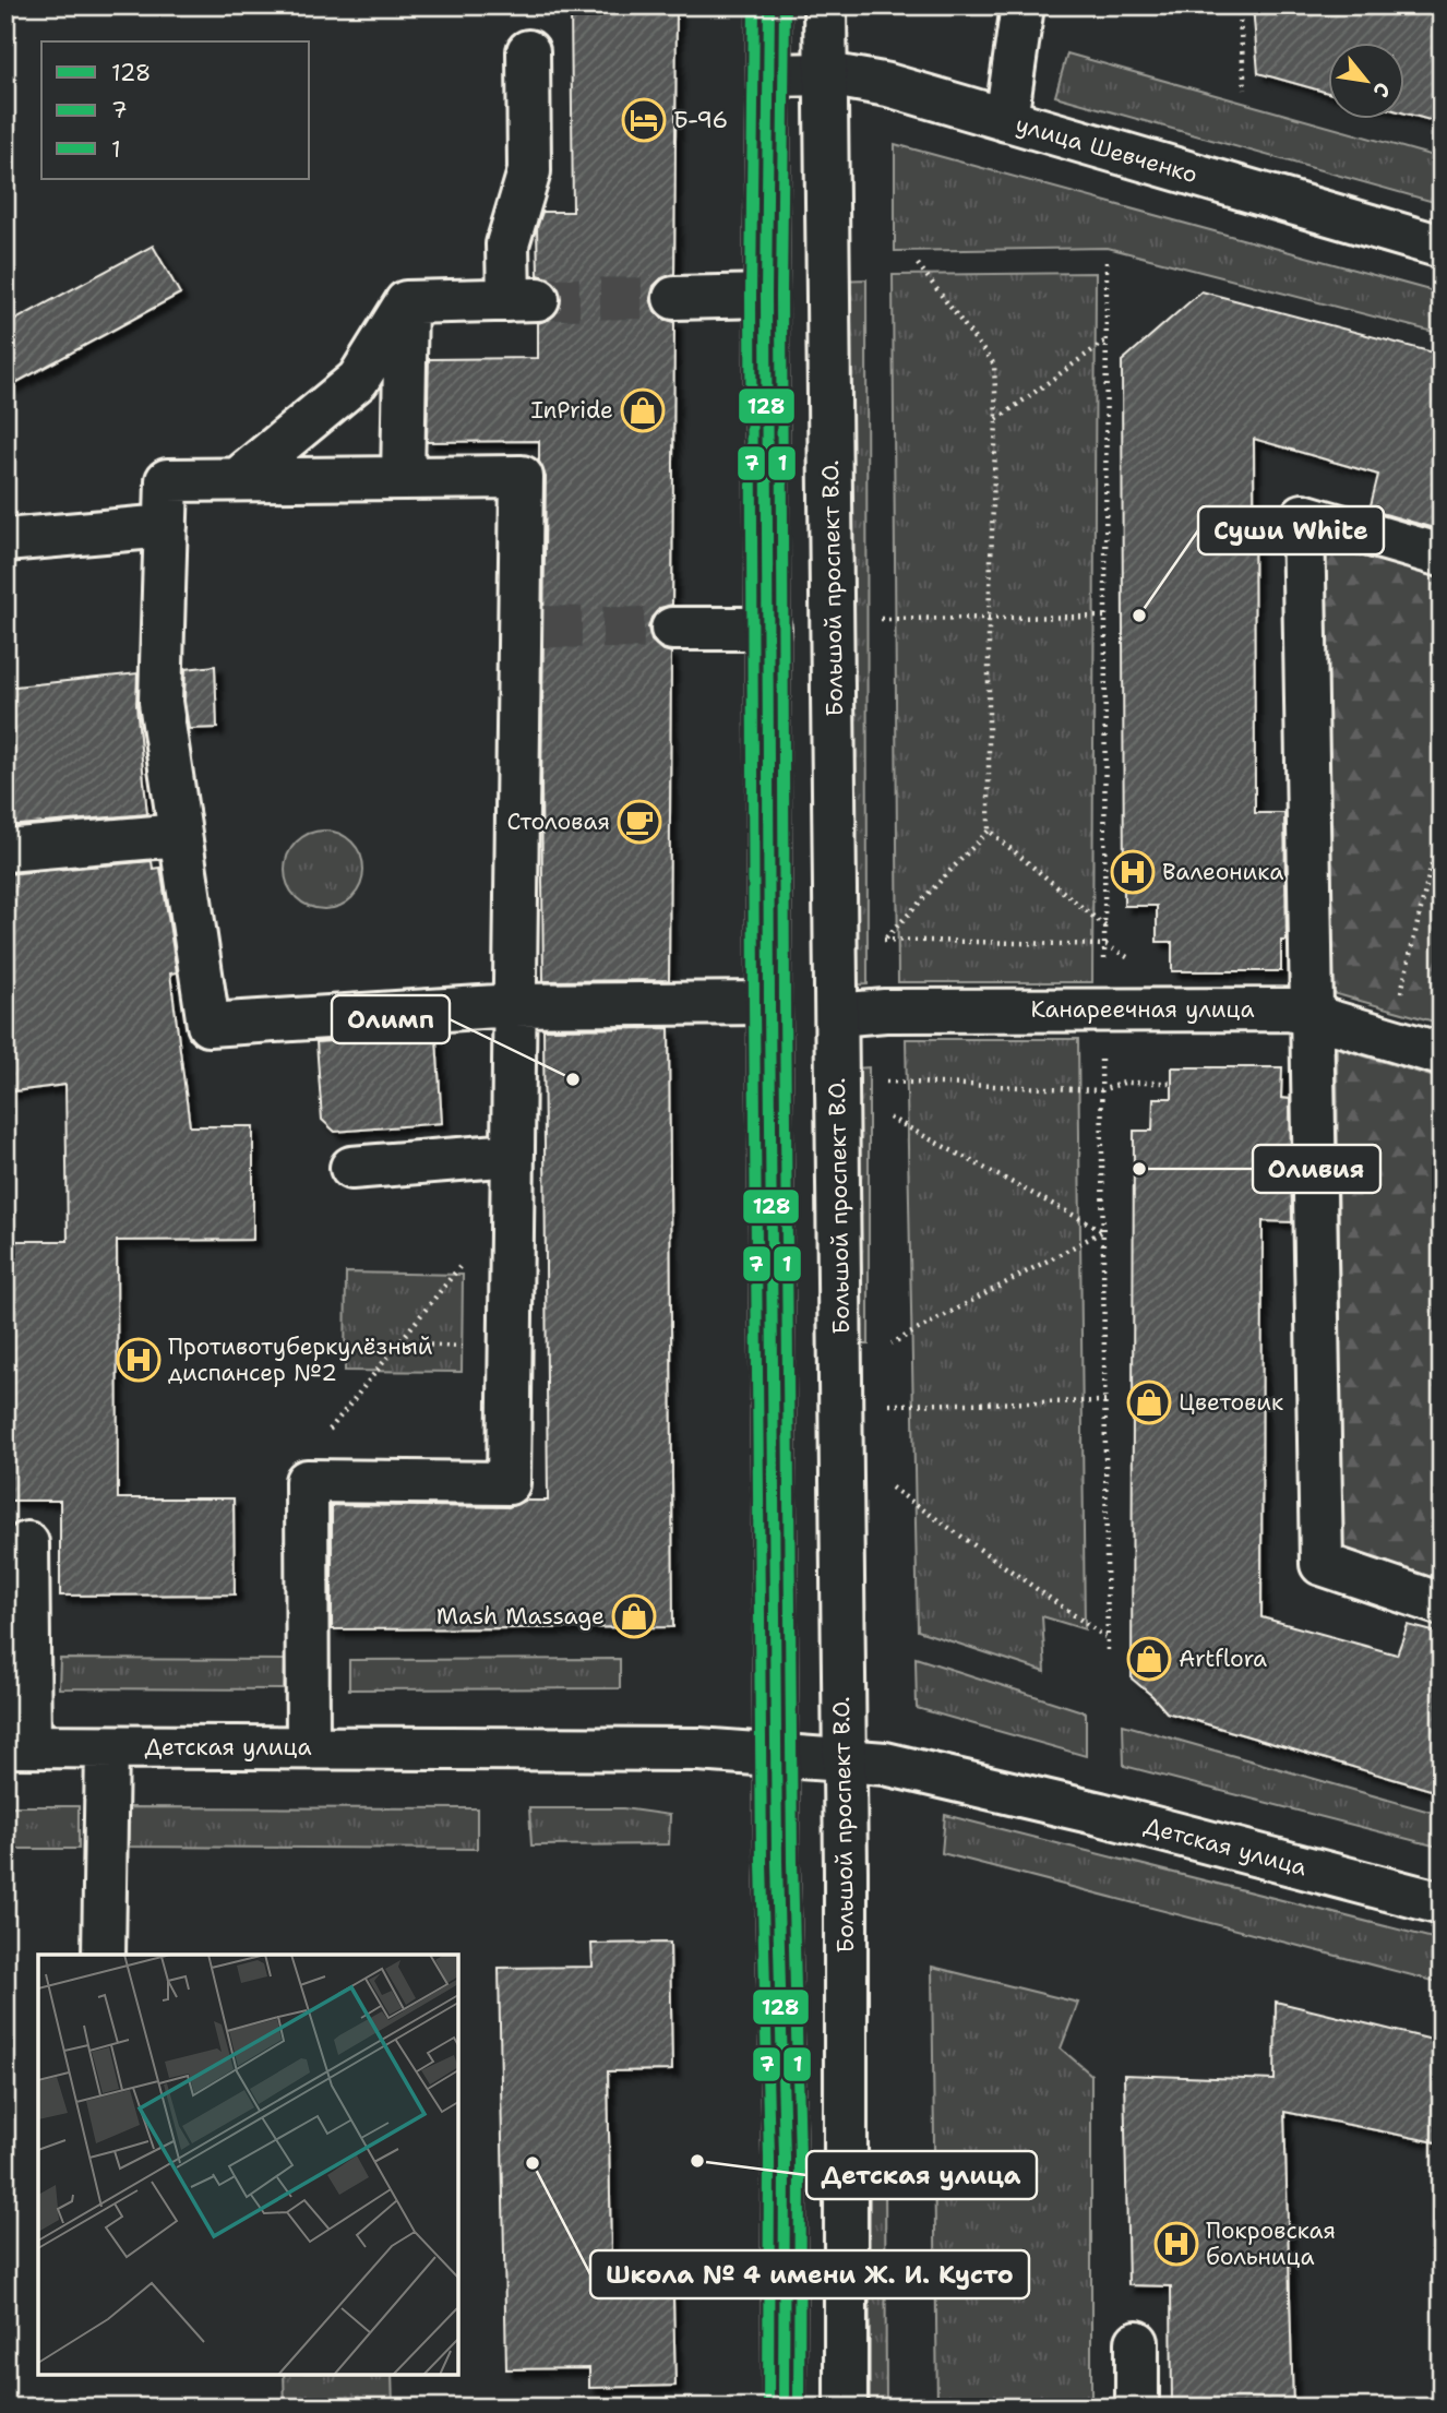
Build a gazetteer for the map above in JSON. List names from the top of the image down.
{
  "streets": {
    "main road": [
      "улица Шевченко",
      "Большой проспект В.О.",
      "Канареечная улица",
      "Детская улица"
    ]
  },
  "crossings": [
    ["улица Шевченко", "Большой проспект В.О."],
    ["Большой проспект В.О.", "Канареечная улица"],
    ["Большой проспект В.О.", "Детская улица"]
  ],
  "places": {
    "hotel": ["Б-96"],
    "shop": [
      "InPride",
      "Цветовик",
      "Mash Massage",
      "Artflora"
    ],
    "other": [
      "Суши White",
      "Олимп",
      "Оливия",
      "Детская улица",
      "Школа № 4 имени Ж. И. Кусто"
    ],
    "cafe": ["Столовая"],
    "hospital": ["Валеоника", "Противотуберкулёзный диспансер №2", "Покровская больница"]
  },
  "lines": ["transit line 128", "transit line 7", "transit line 1"],
  "legend": ["128", "7", "1"],
  "north": "bottom right"
}
